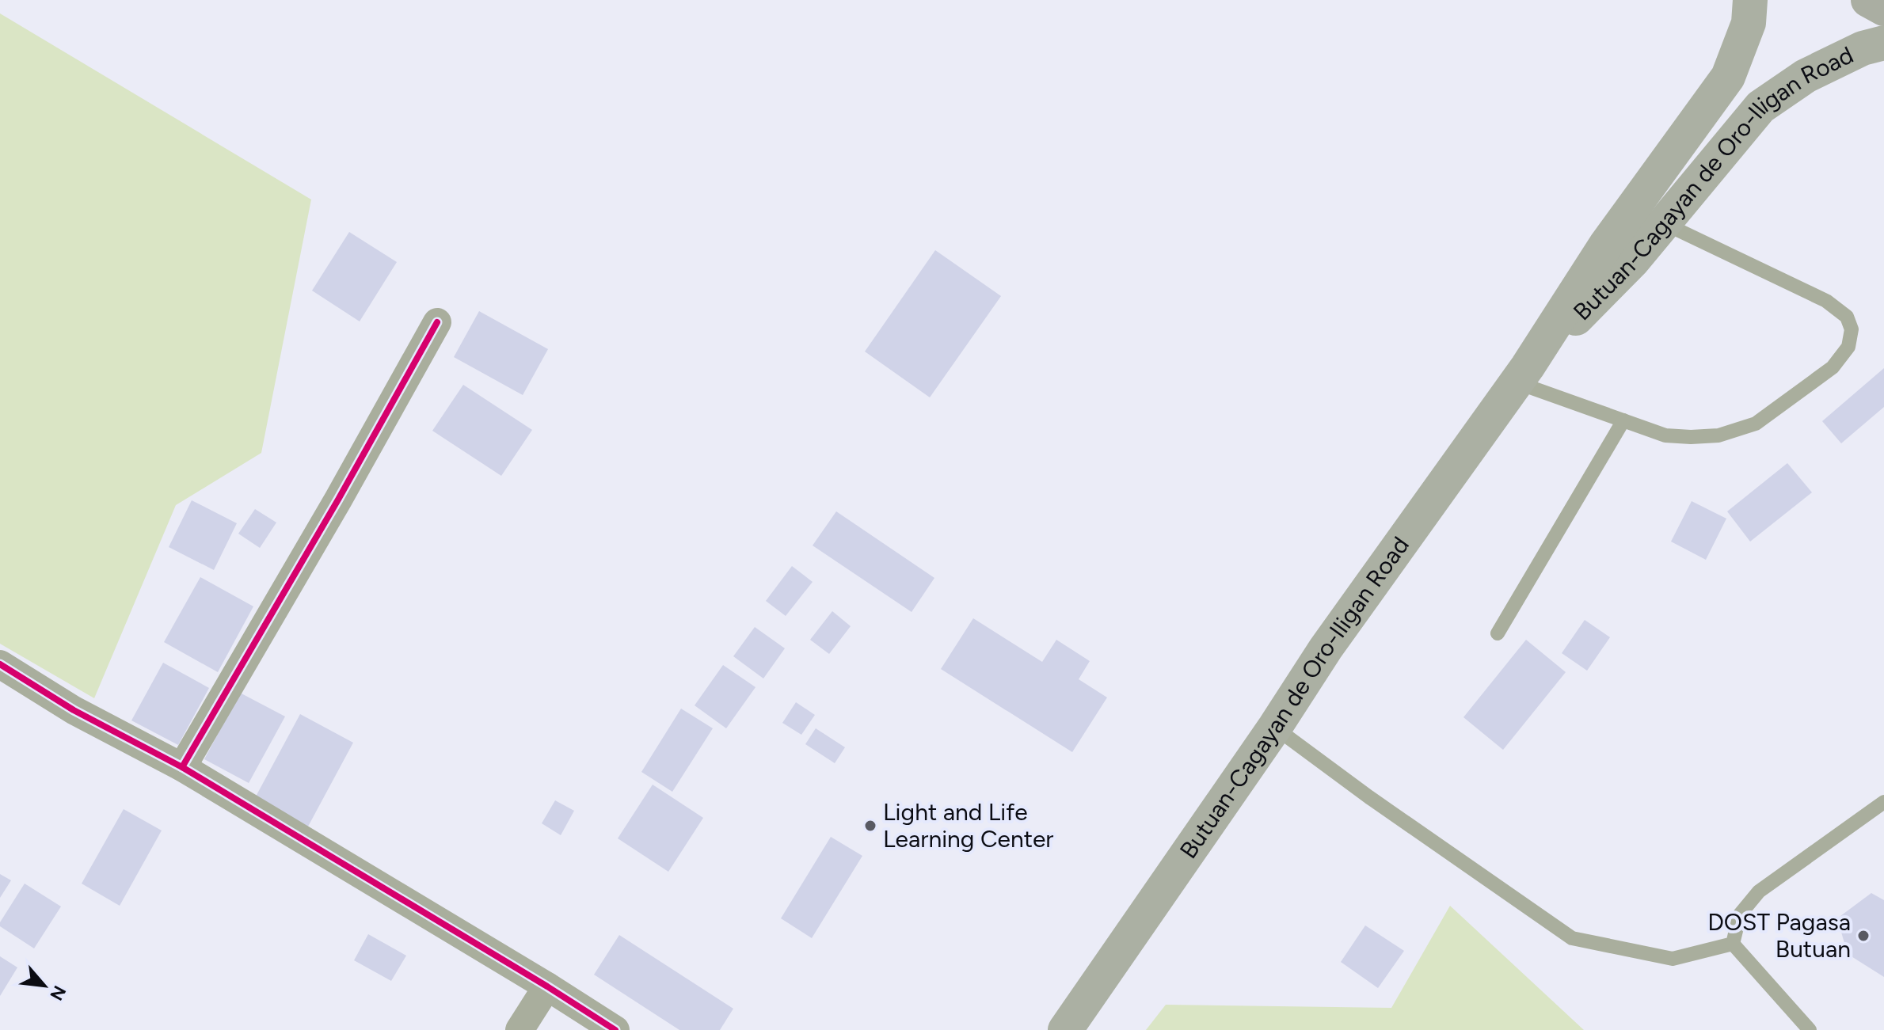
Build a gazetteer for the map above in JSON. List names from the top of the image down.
{
  "streets": {
    "main road": ["Butuan-Cagayan de Oro-Iligan Road"]
  },
  "places": ["Light and Life Learning Center", "DOST Pagasa Butuan"],
  "north": "bottom right"
}
